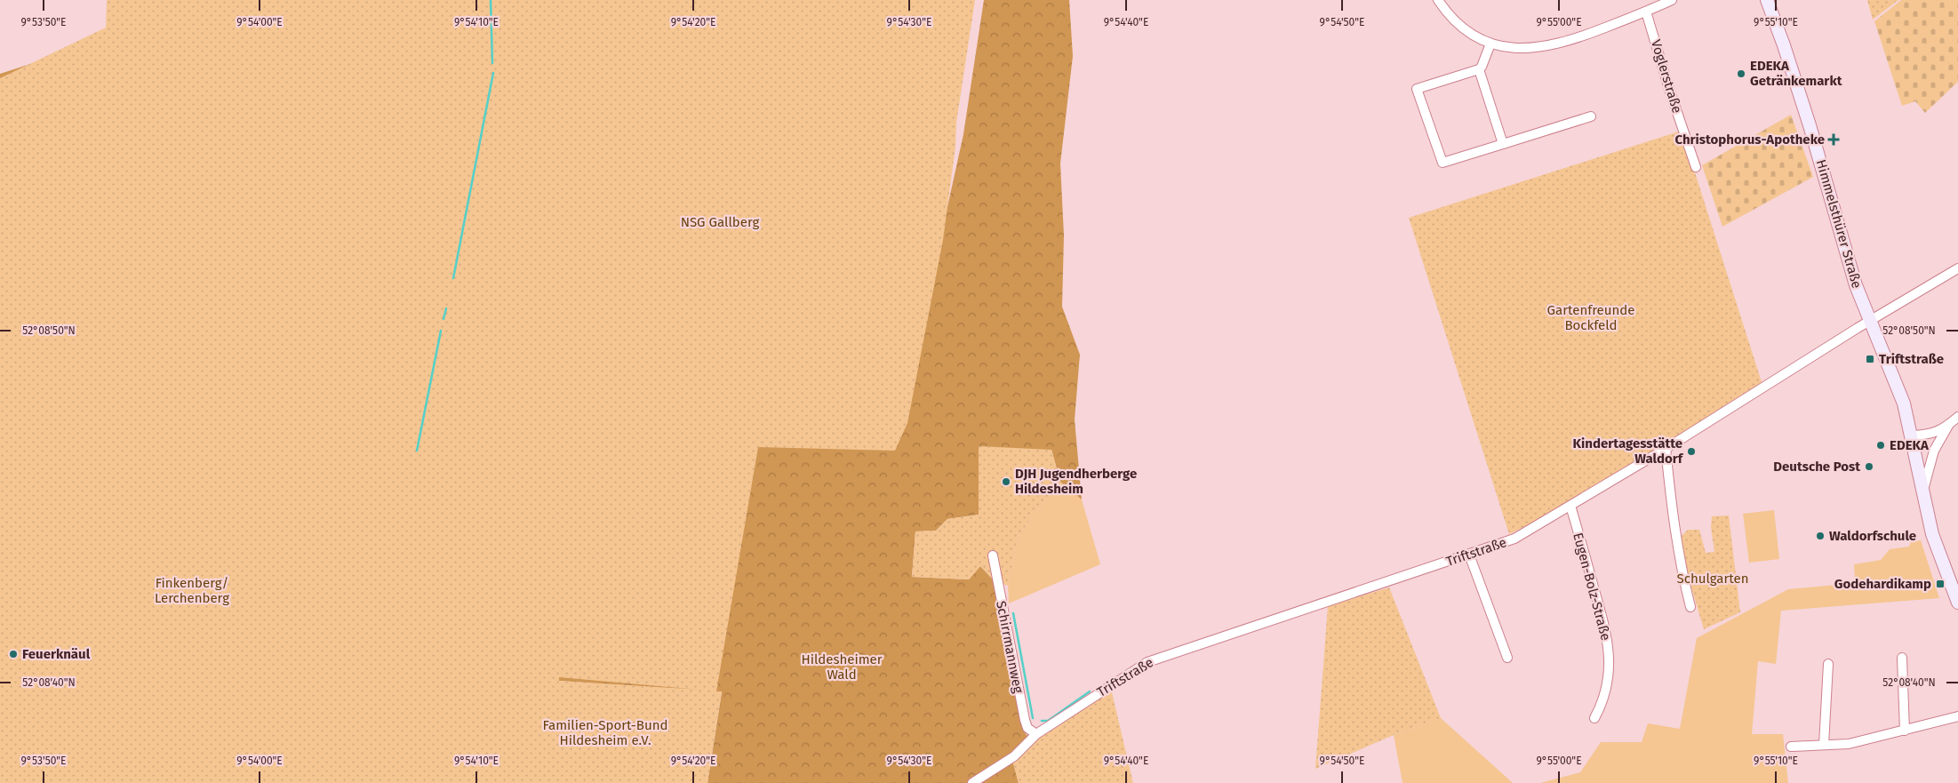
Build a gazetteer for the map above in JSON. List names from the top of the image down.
{
  "streets": {
    "street": [
      "Voglerstraße",
      "Himmelsthürer Straße",
      "Triftstraße",
      "Eugen-Bolz-Straße",
      "Schirrmannweg"
    ]
  },
  "crossings": [
    ["Himmelsthürer Straße", "Triftstraße"],
    ["Triftstraße", "Eugen-Bolz-Straße"],
    ["Triftstraße", "Schirrmannweg"]
  ],
  "parks": [
    "NSG Gallberg",
    "Gartenfreunde Bockfeld",
    "Schulgarten",
    "Finkenberg/ Lerchenberg",
    "Hildesheimer Wald",
    "Familien-Sport-Bund Hildesheim e.V."
  ],
  "places": {
    "other": [
      "EDEKA Getränkemarkt",
      "EDEKA",
      "Kindertagesstätte Waldorf",
      "Deutsche Post",
      "DJH Jugendherberge Hildesheim",
      "Waldorfschule",
      "Feuerknäul"
    ],
    "health": ["Christophorus-Apotheke"],
    "transit": ["Triftstraße", "Godehardikamp"]
  },
  "coordinates": [
    "9°53'50\"E",
    "9°54'00\"E",
    "9°54'10\"E",
    "9°54'20\"E",
    "9°54'30\"E",
    "9°54'40\"E",
    "9°54'50\"E",
    "9°55'00\"E",
    "9°55'10\"E",
    "52°08'50\"N",
    "52°08'40\"N"
  ]
}
